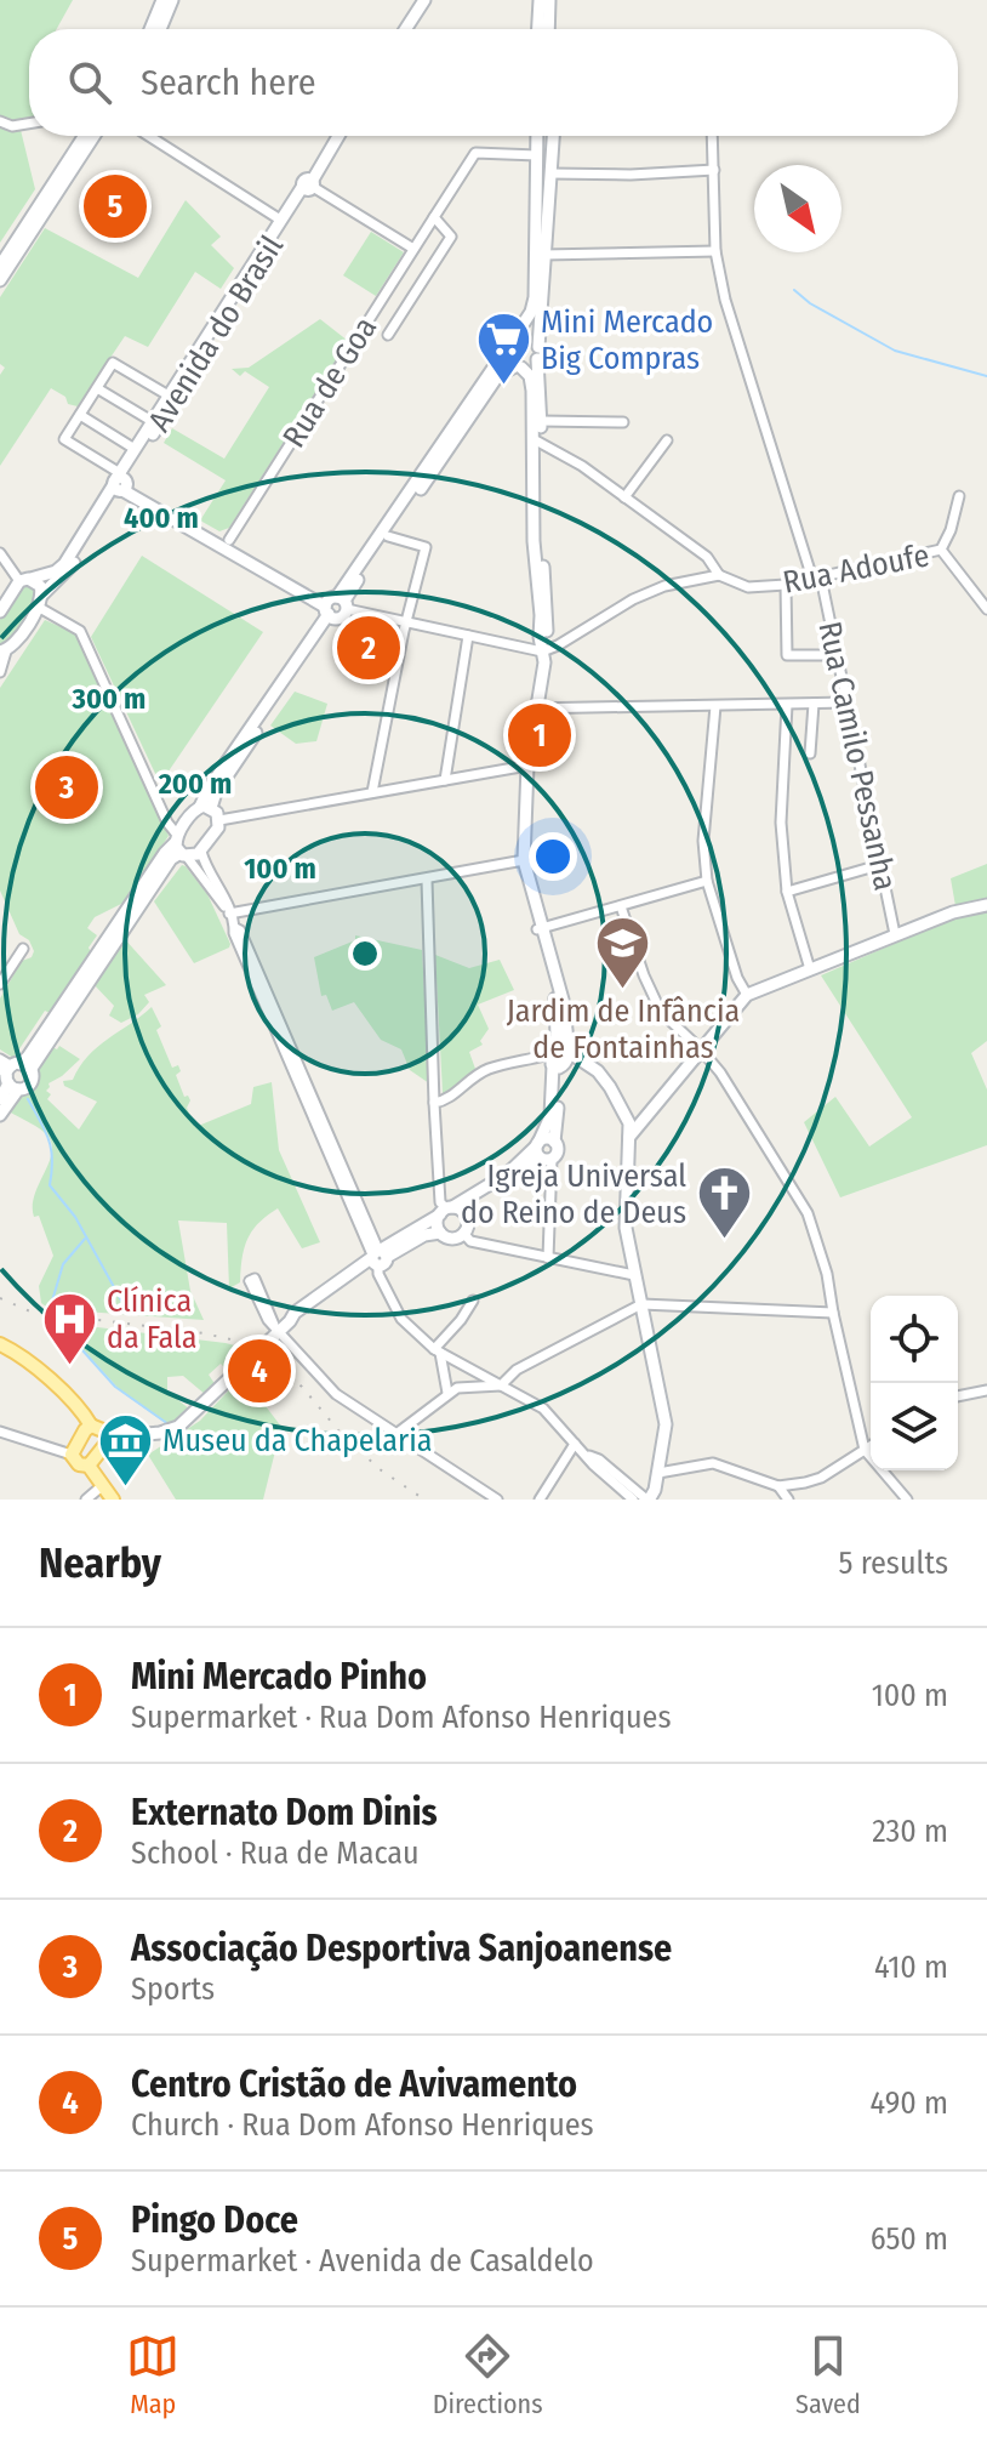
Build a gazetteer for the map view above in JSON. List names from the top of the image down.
{
  "streets": {
    "street": [
      "Avenida do Brasil",
      "Rua de Goa",
      "Rua Adoufe",
      "Rua Camilo Pessanha"
    ]
  },
  "crossings": [
    ["Rua Adoufe", "Rua Camilo Pessanha"]
  ],
  "places": {
    "supermarket": ["Mini Mercado Big Compras"],
    "school or university": ["Jardim de Infância de Fontainhas"],
    "church": ["Igreja Universal do Reino de Deus"],
    "hospital": ["Clínica da Fala"],
    "museum": ["Museu da Chapelaria"]
  },
  "north": "bottom right",
  "page": {
    "search": "Search here",
    "pins": [
      "5",
      "2",
      "1",
      "3",
      "4"
    ],
    "heading": ["Nearby", "5 results"],
    "list": [
      {
        "mark": "1",
        "name": "Mini Mercado Pinho",
        "note": "Supermarket · Rua Dom Afonso Henriques",
        "value": "100 m"
      },
      {
        "mark": "2",
        "name": "Externato Dom Dinis",
        "note": "School · Rua de Macau",
        "value": "230 m"
      },
      {
        "mark": "3",
        "name": "Associação Desportiva Sanjoanense",
        "note": "Sports",
        "value": "410 m"
      },
      {
        "mark": "4",
        "name": "Centro Cristão de Avivamento",
        "note": "Church · Rua Dom Afonso Henriques",
        "value": "490 m"
      },
      {
        "mark": "5",
        "name": "Pingo Doce",
        "note": "Supermarket · Avenida de Casaldelo",
        "value": "650 m"
      }
    ],
    "nav": ["Map", "Directions", "Saved"]
  },
  "rings": [
    "400 m",
    "300 m",
    "200 m",
    "100 m"
  ]
}
